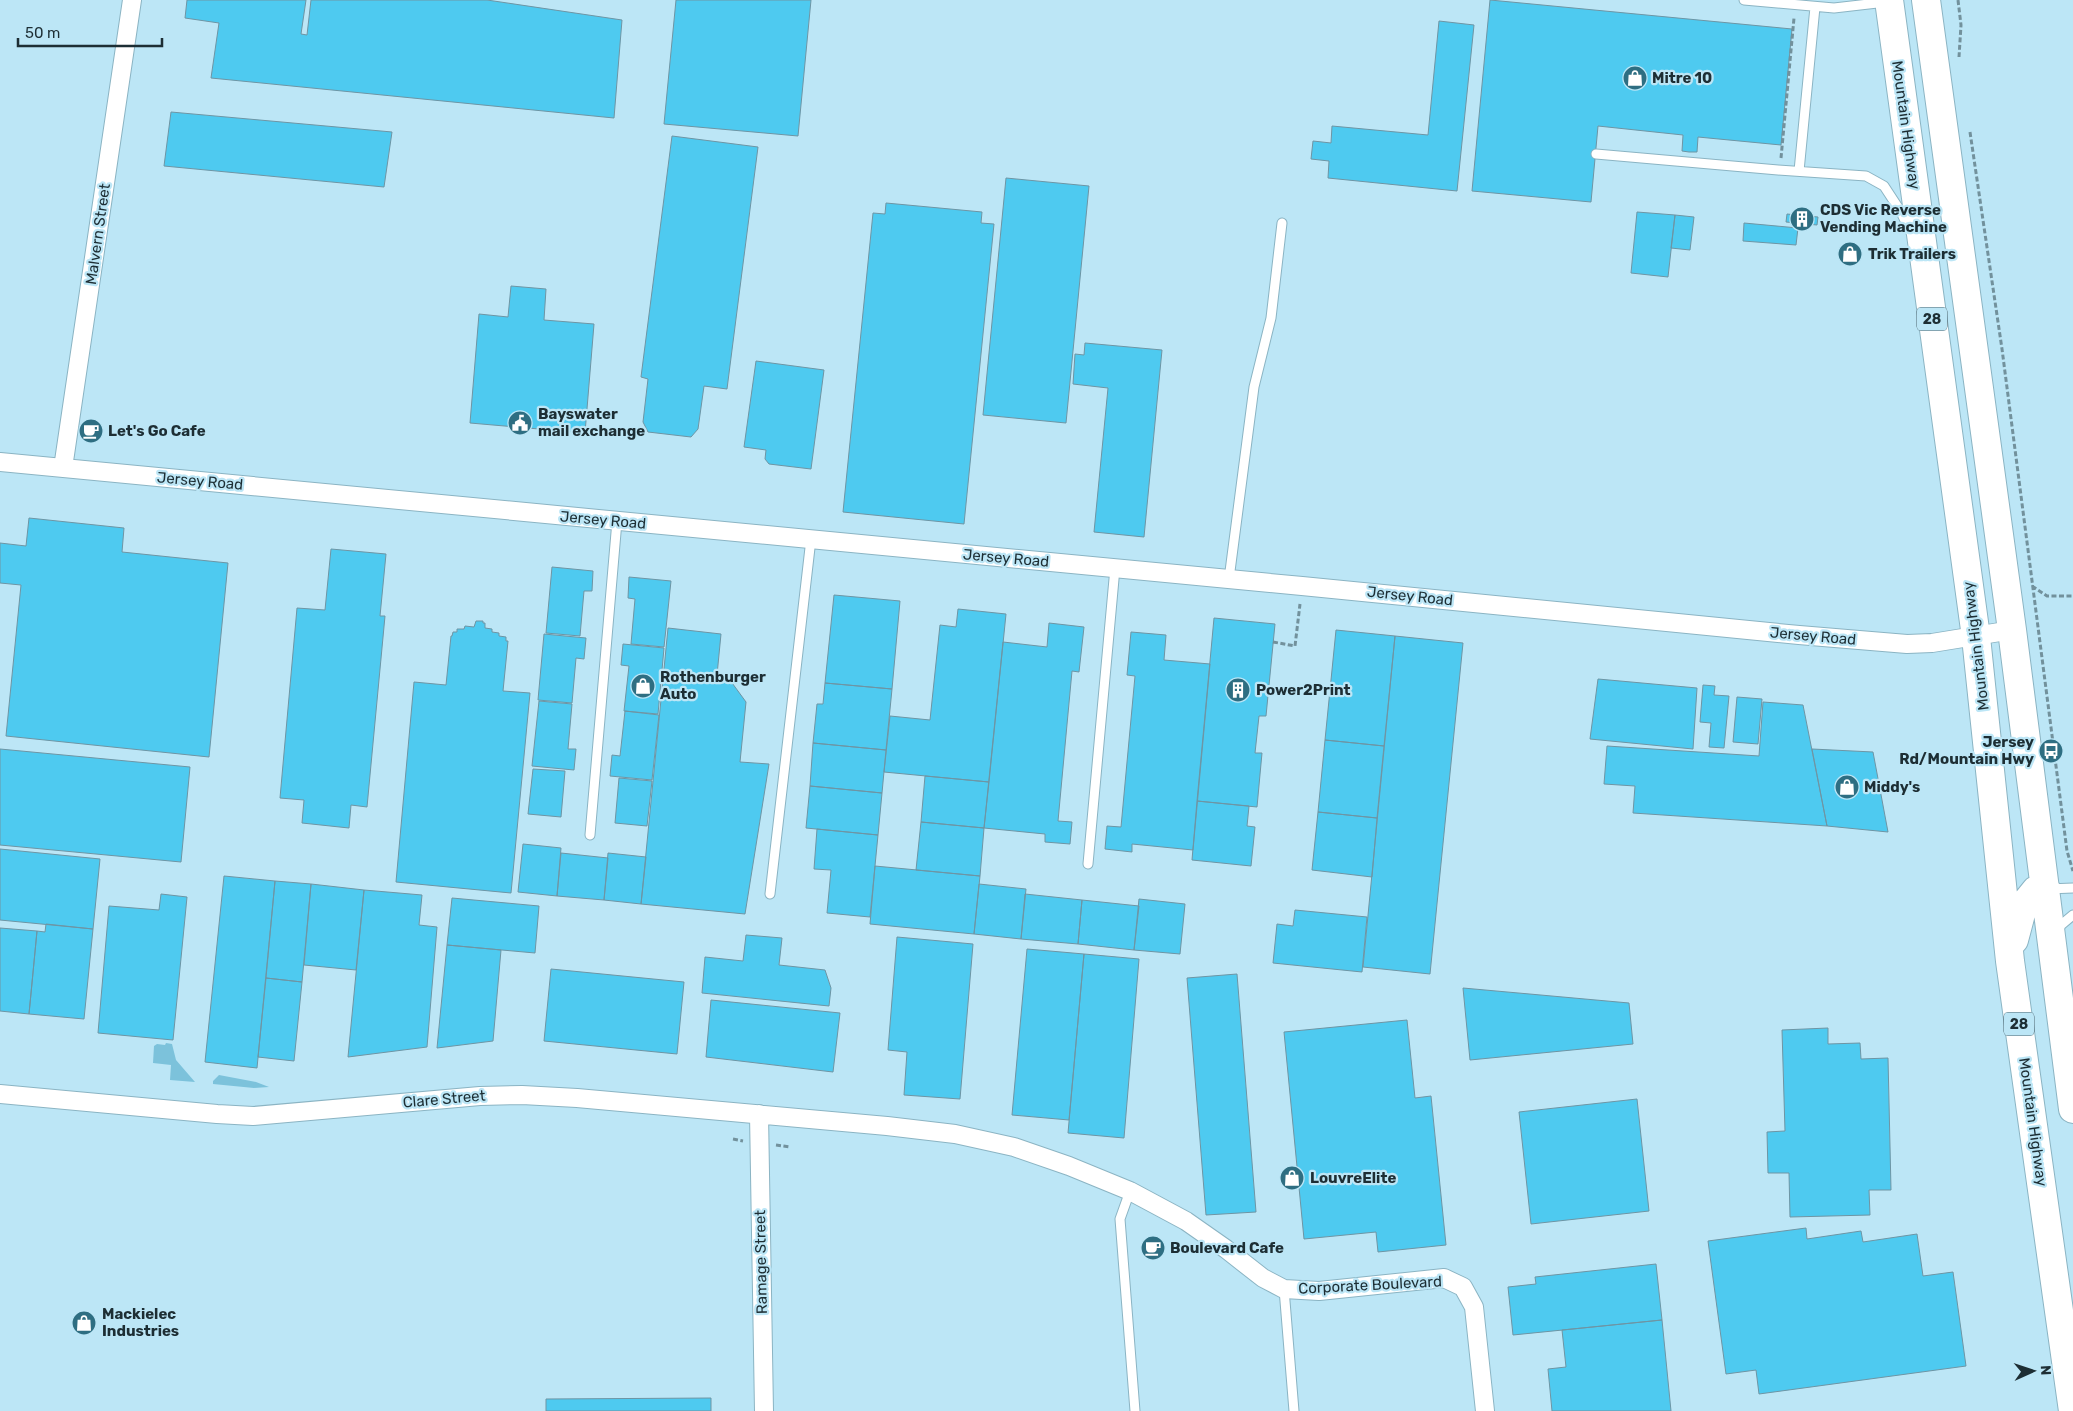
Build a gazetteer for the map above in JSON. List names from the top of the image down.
{
  "streets": {
    "main road": ["Mountain Highway", "28"],
    "street": [
      "Malvern Street",
      "Jersey Road",
      "Clare Street",
      "Ramage Street",
      "Corporate Boulevard"
    ]
  },
  "crossings": [
    ["Mountain Highway", "Jersey Road"],
    ["Malvern Street", "Jersey Road"],
    ["28", "Jersey Road"],
    ["Clare Street", "Ramage Street"],
    ["Clare Street", "Corporate Boulevard"]
  ],
  "places": {
    "shop": [
      "Mitre 10",
      "Trik Trailers",
      "Rothenburger Auto",
      "Middy's",
      "LouvreElite",
      "Mackielec Industries"
    ],
    "building": ["CDS Vic Reverse Vending Machine", "Power2Print"],
    "public building": ["Bayswater mail exchange"],
    "cafe": ["Let's Go Cafe", "Boulevard Cafe"],
    "bus stop": ["Jersey Rd/Mountain Hwy"]
  },
  "scale_bar": "50 m",
  "north": "right"
}
